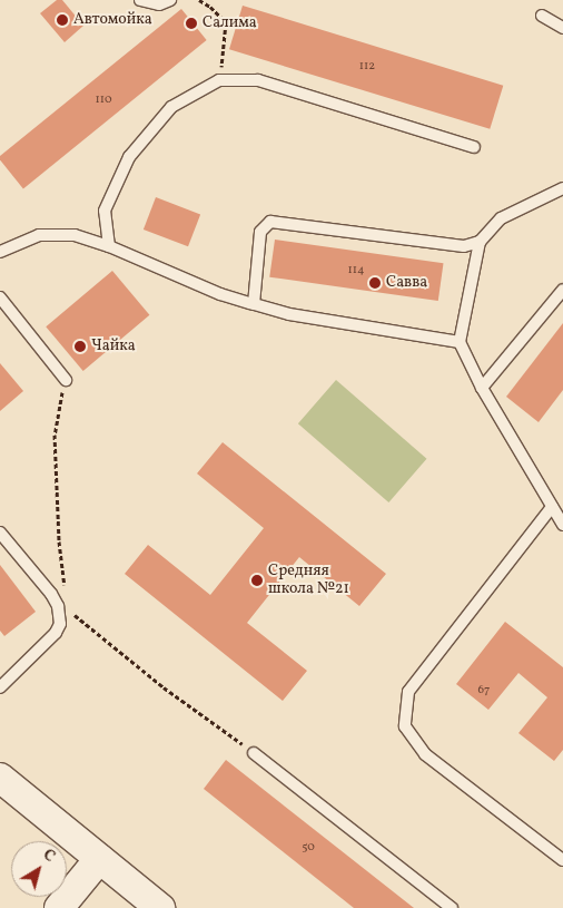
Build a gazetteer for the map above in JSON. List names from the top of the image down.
{
  "places": [
    "Автомойка",
    "Салима",
    "Савва",
    "Чайка",
    "Средняя школа №21"
  ],
  "house_numbers": [
    "112",
    "110",
    "114",
    "67",
    "50"
  ],
  "north": "top right"
}
